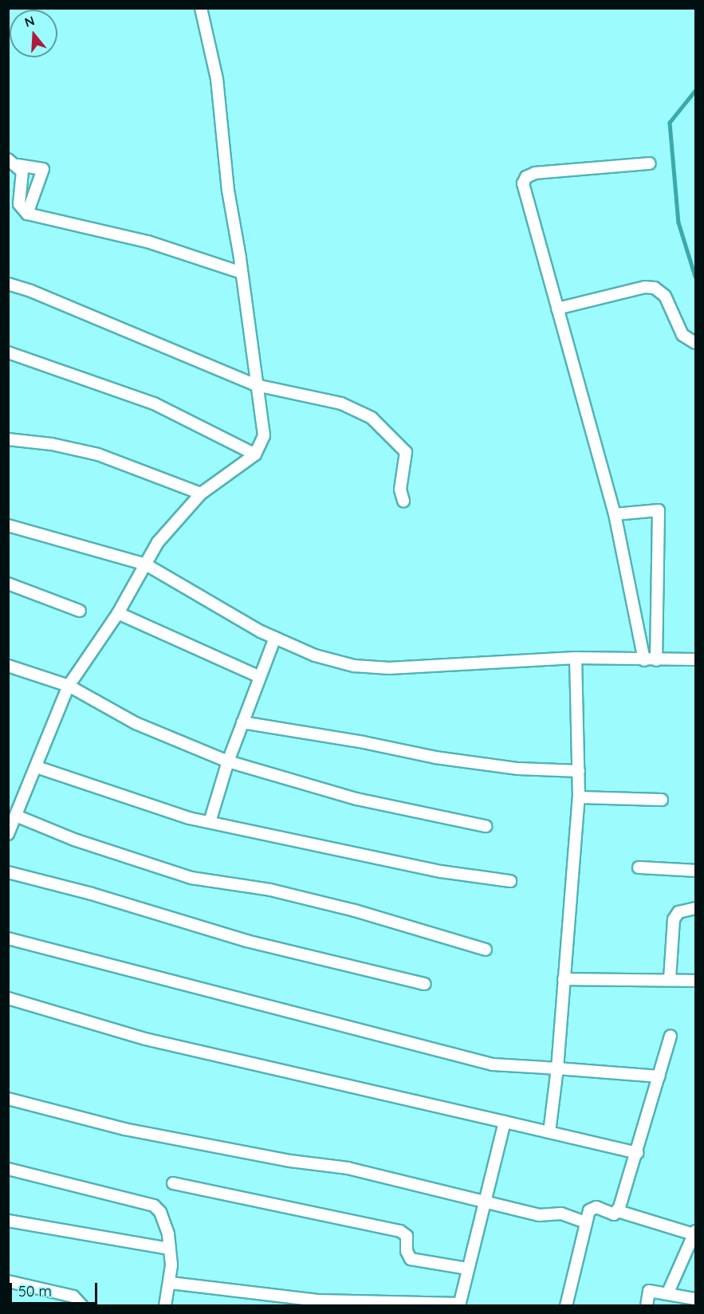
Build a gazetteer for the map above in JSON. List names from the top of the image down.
{
  "scale_bar": "50 m",
  "north": "top"
}
